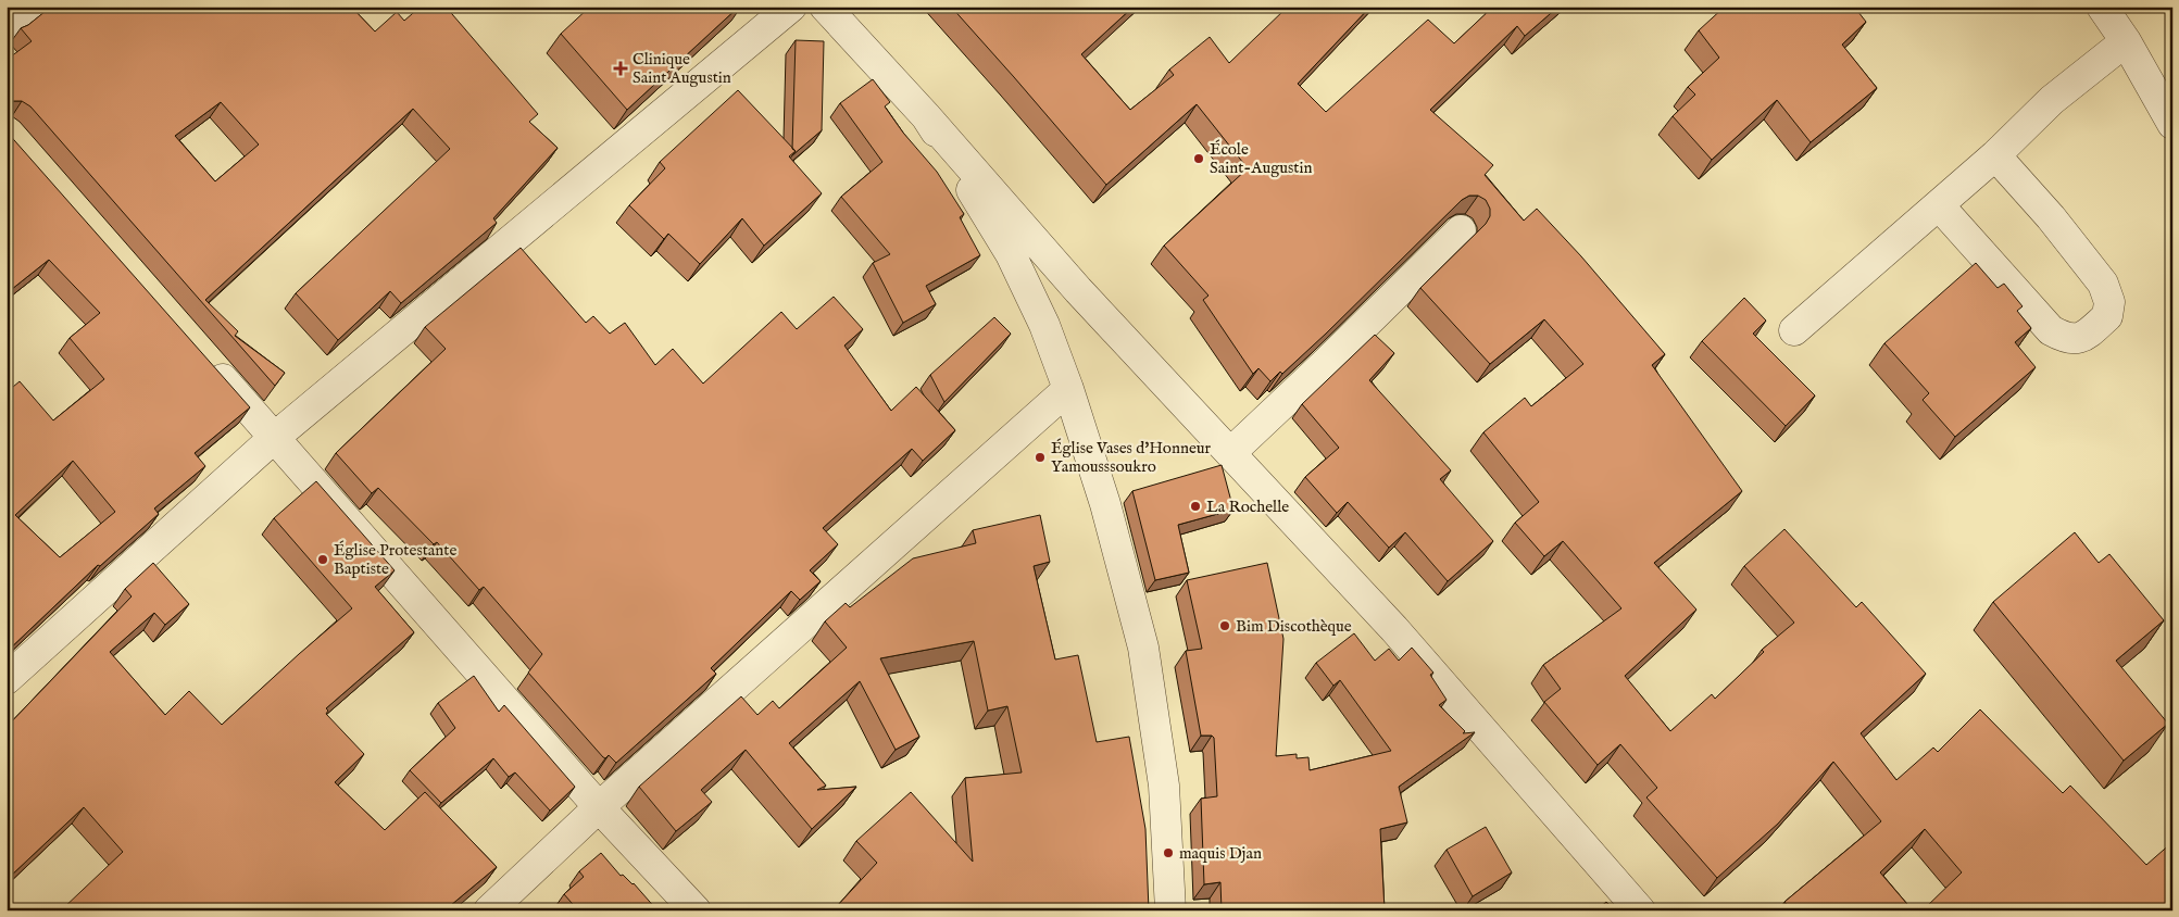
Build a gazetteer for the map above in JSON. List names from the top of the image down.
{
  "places": {
    "health": ["Clinique Saint Augustin"],
    "other": [
      "École Saint-Augustin",
      "Église Vases d'Honneur Yamousssoukro",
      "La Rochelle",
      "Église Protestante Baptiste",
      "Bim Discothèque",
      "maquis Djan"
    ]
  }
}
